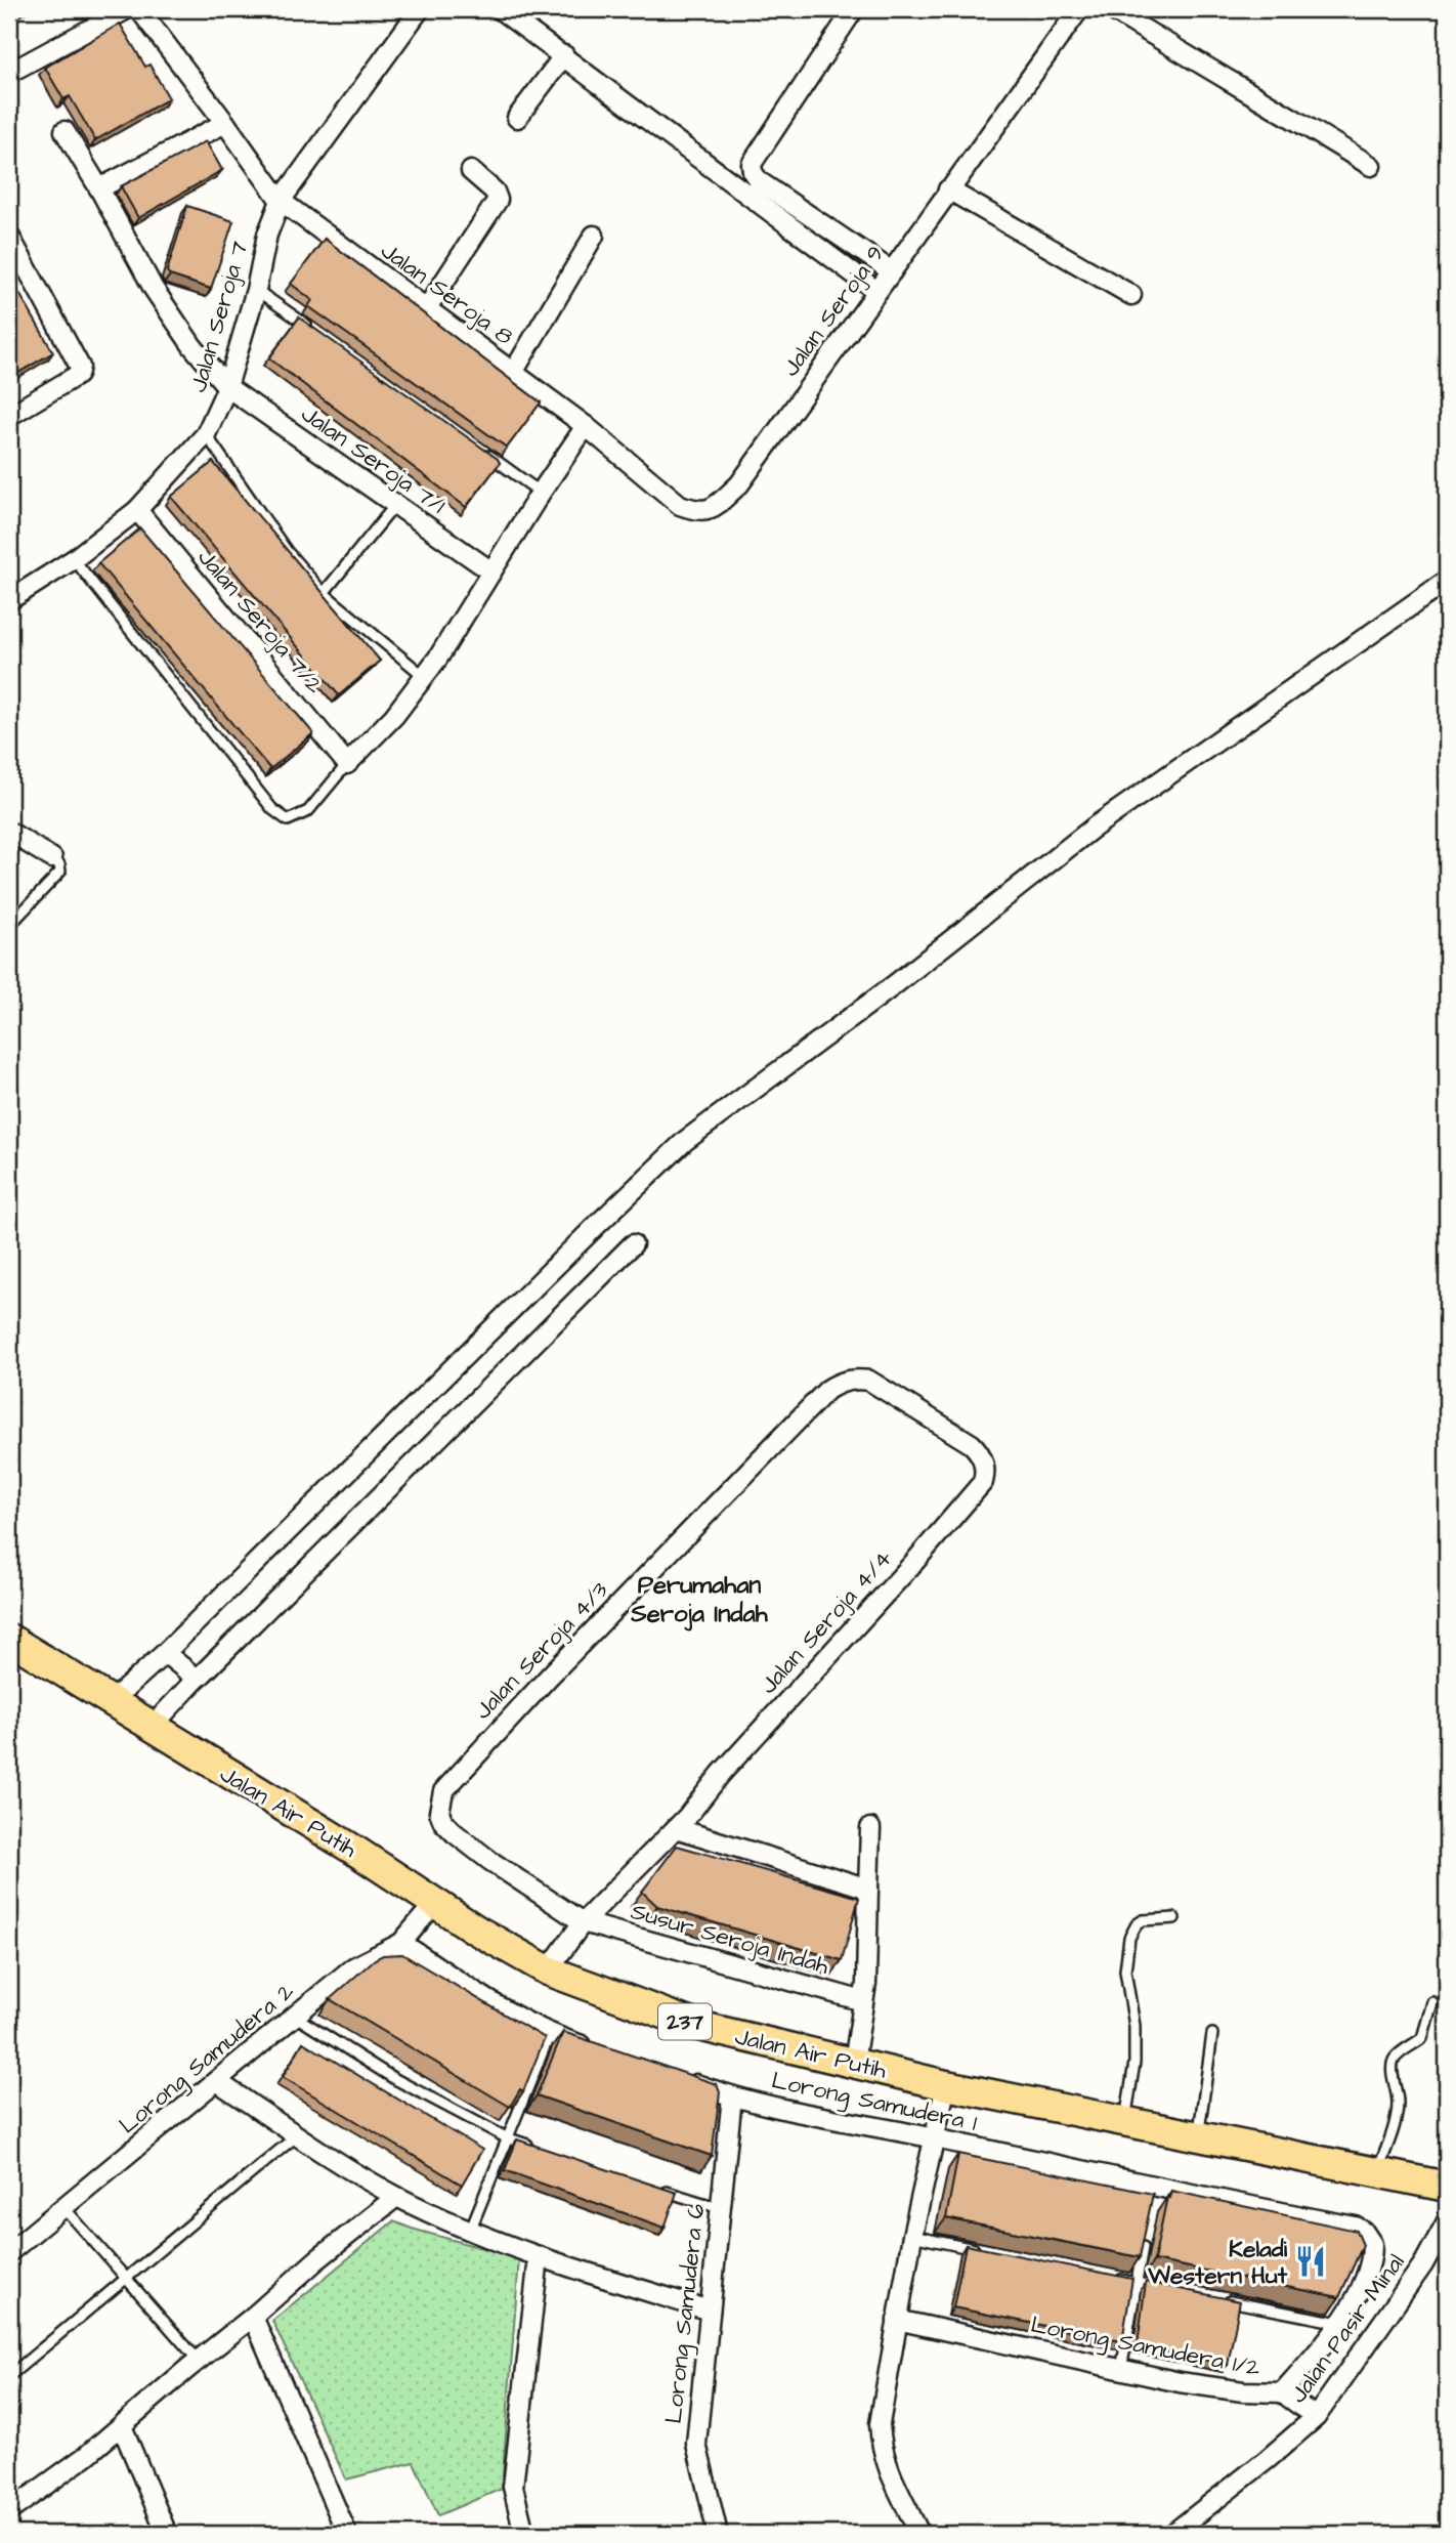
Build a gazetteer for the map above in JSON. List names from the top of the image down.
{
  "streets": {
    "main road": ["Jalan Air Putih", "237"],
    "street": [
      "Jalan Seroja 8",
      "Jalan Seroja 9",
      "Jalan Seroja 7",
      "Jalan Seroja 7/1",
      "Jalan Seroja 7/2",
      "Jalan Seroja 4/4",
      "Jalan Seroja 4/3",
      "Susur Seroja Indah",
      "Lorong Samudera 2",
      "Lorong Samudera 1",
      "Lorong Samudera 6",
      "Jalan Pasir Minal",
      "Lorong Samudera 1/2"
    ]
  },
  "crossings": [
    ["Jalan Seroja 8", "Jalan Seroja 9"],
    ["Jalan Seroja 8", "Jalan Seroja 7"],
    ["Jalan Seroja 7", "Jalan Seroja 7/1"],
    ["Jalan Seroja 7", "Jalan Seroja 7/2"],
    ["Jalan Seroja 4/4", "Jalan Seroja 4/3"],
    ["Jalan Seroja 4/4", "Jalan Air Putih"],
    ["Jalan Seroja 4/4", "Susur Seroja Indah"],
    ["Jalan Seroja 4/3", "Susur Seroja Indah"],
    ["Jalan Air Putih", "Lorong Samudera 2"],
    ["Lorong Samudera 1", "Lorong Samudera 6"],
    ["Lorong Samudera 1", "Lorong Samudera 1/2"]
  ],
  "districts": ["Perumahan Seroja Indah"],
  "places": {
    "restaurant": ["Keladi Western Hut"]
  }
}
